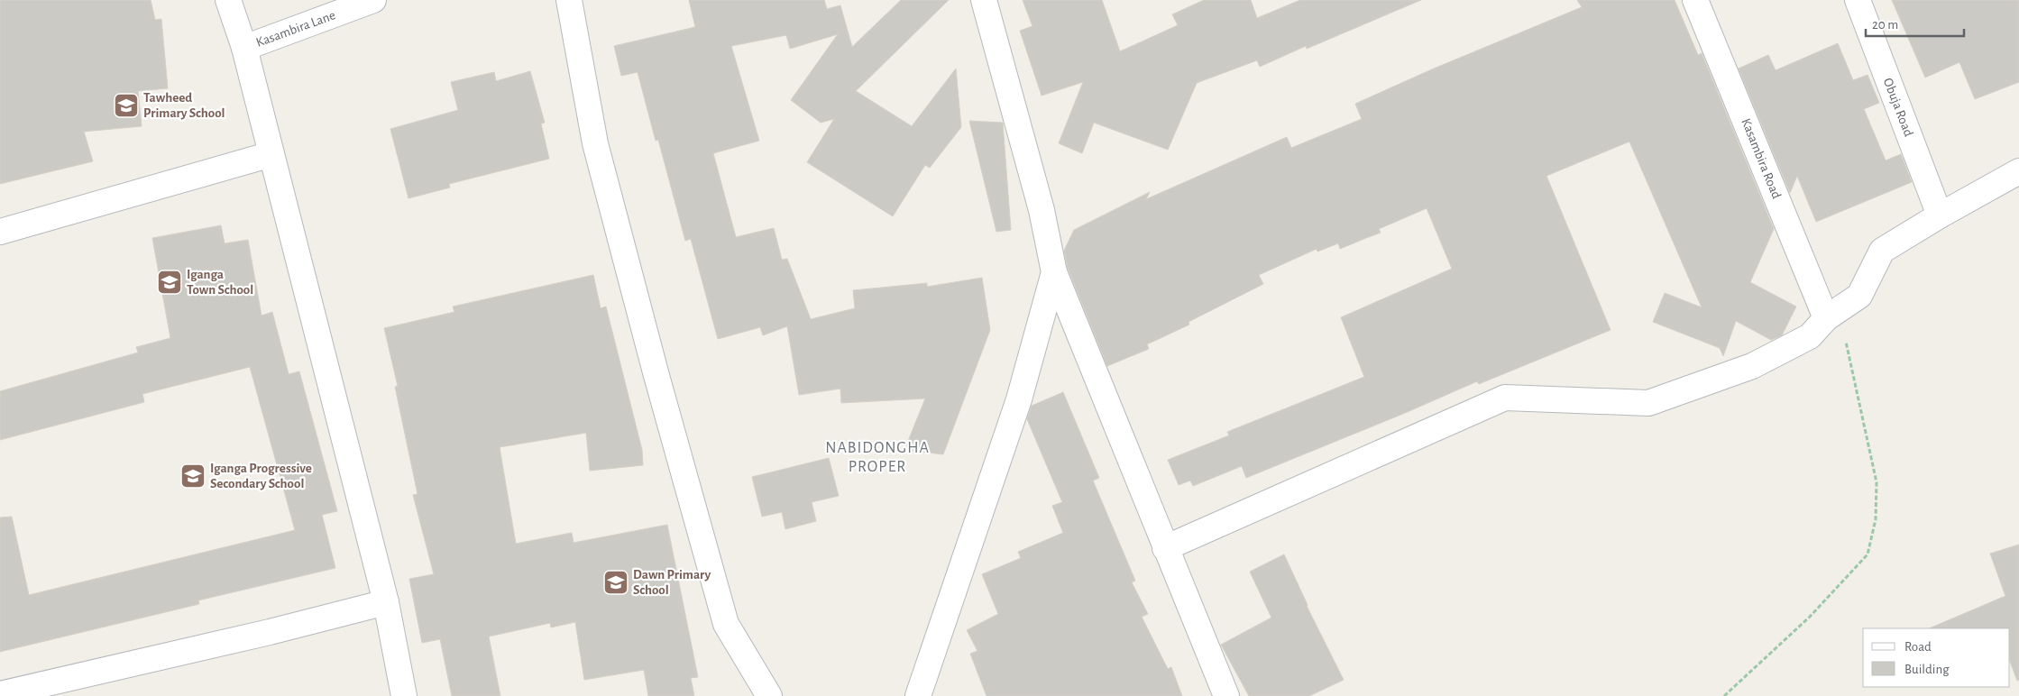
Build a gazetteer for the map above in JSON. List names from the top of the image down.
{
  "streets": {
    "street": ["Kasambira Lane", "Obuja Road", "Kasambira Road"]
  },
  "districts": ["NABIDONGHA PROPER"],
  "places": {
    "school or university": [
      "Tawheed Primary School",
      "Iganga Town School",
      "Iganga Progressive Secondary School",
      "Dawn Primary School"
    ]
  },
  "legend": ["Road", "Building"],
  "scale_bar": "20 m"
}
